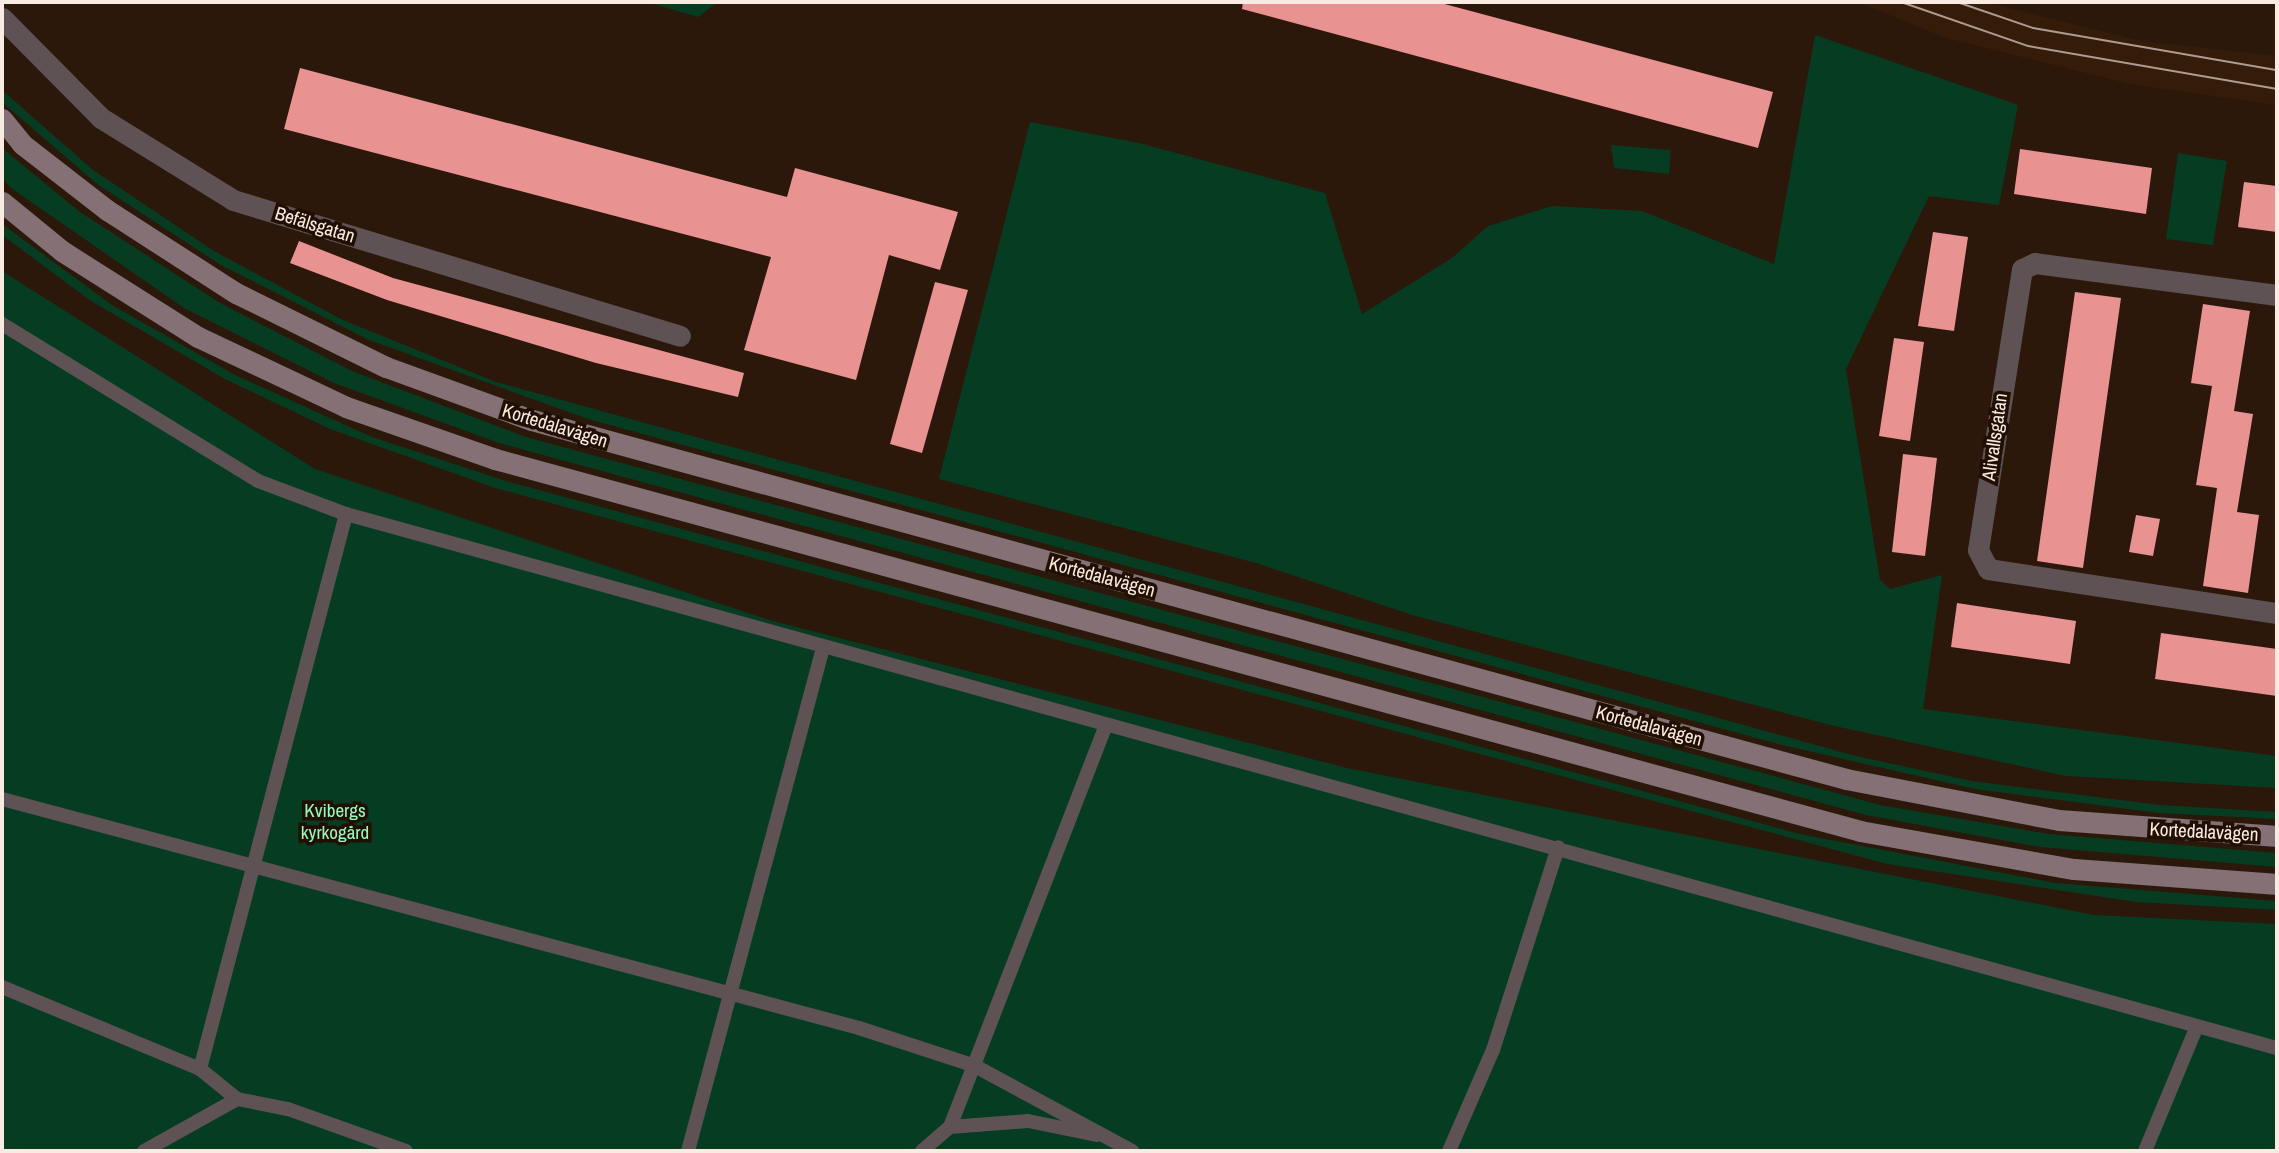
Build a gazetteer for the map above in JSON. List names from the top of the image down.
{
  "streets": {
    "main road": ["Kortedalavägen"],
    "street": ["Befälsgatan", "Alivallsgatan"]
  },
  "parks": ["Kvibergs kyrkogård"]
}
